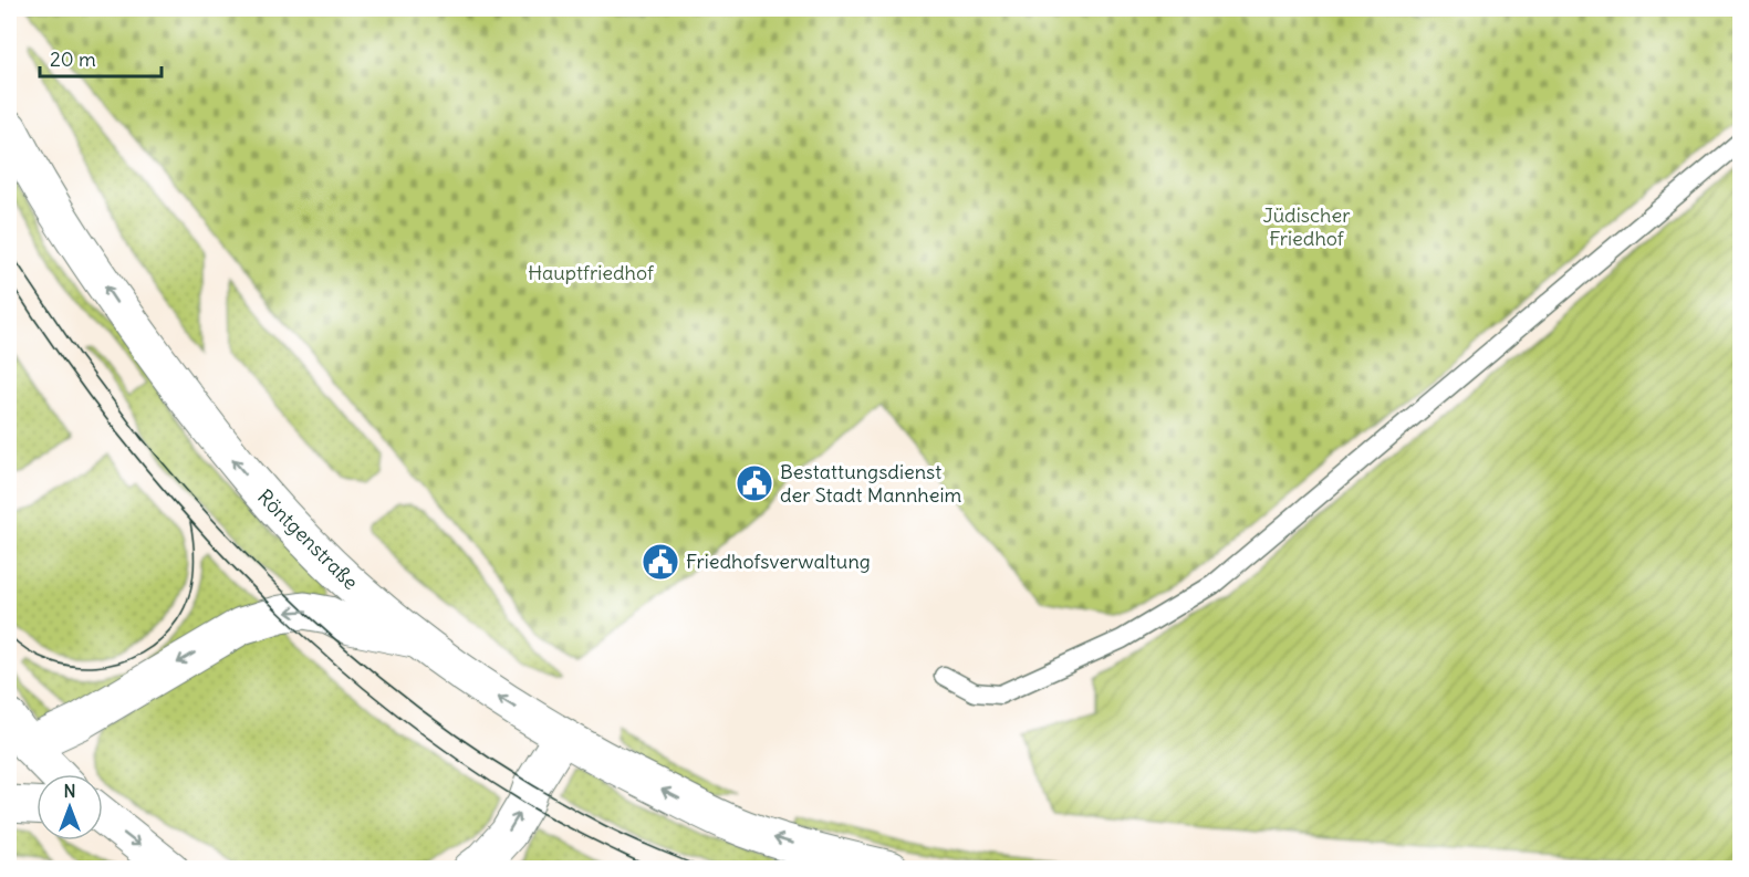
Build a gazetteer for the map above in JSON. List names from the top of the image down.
{
  "streets": {
    "main road": ["Röntgenstraße"]
  },
  "one_way": ["Röntgenstraße"],
  "parks": ["Jüdischer Friedhof", "Hauptfriedhof"],
  "places": {
    "public building": ["Bestattungsdienst der Stadt Mannheim", "Friedhofsverwaltung"]
  },
  "scale_bar": "20 m",
  "north": "top"
}
